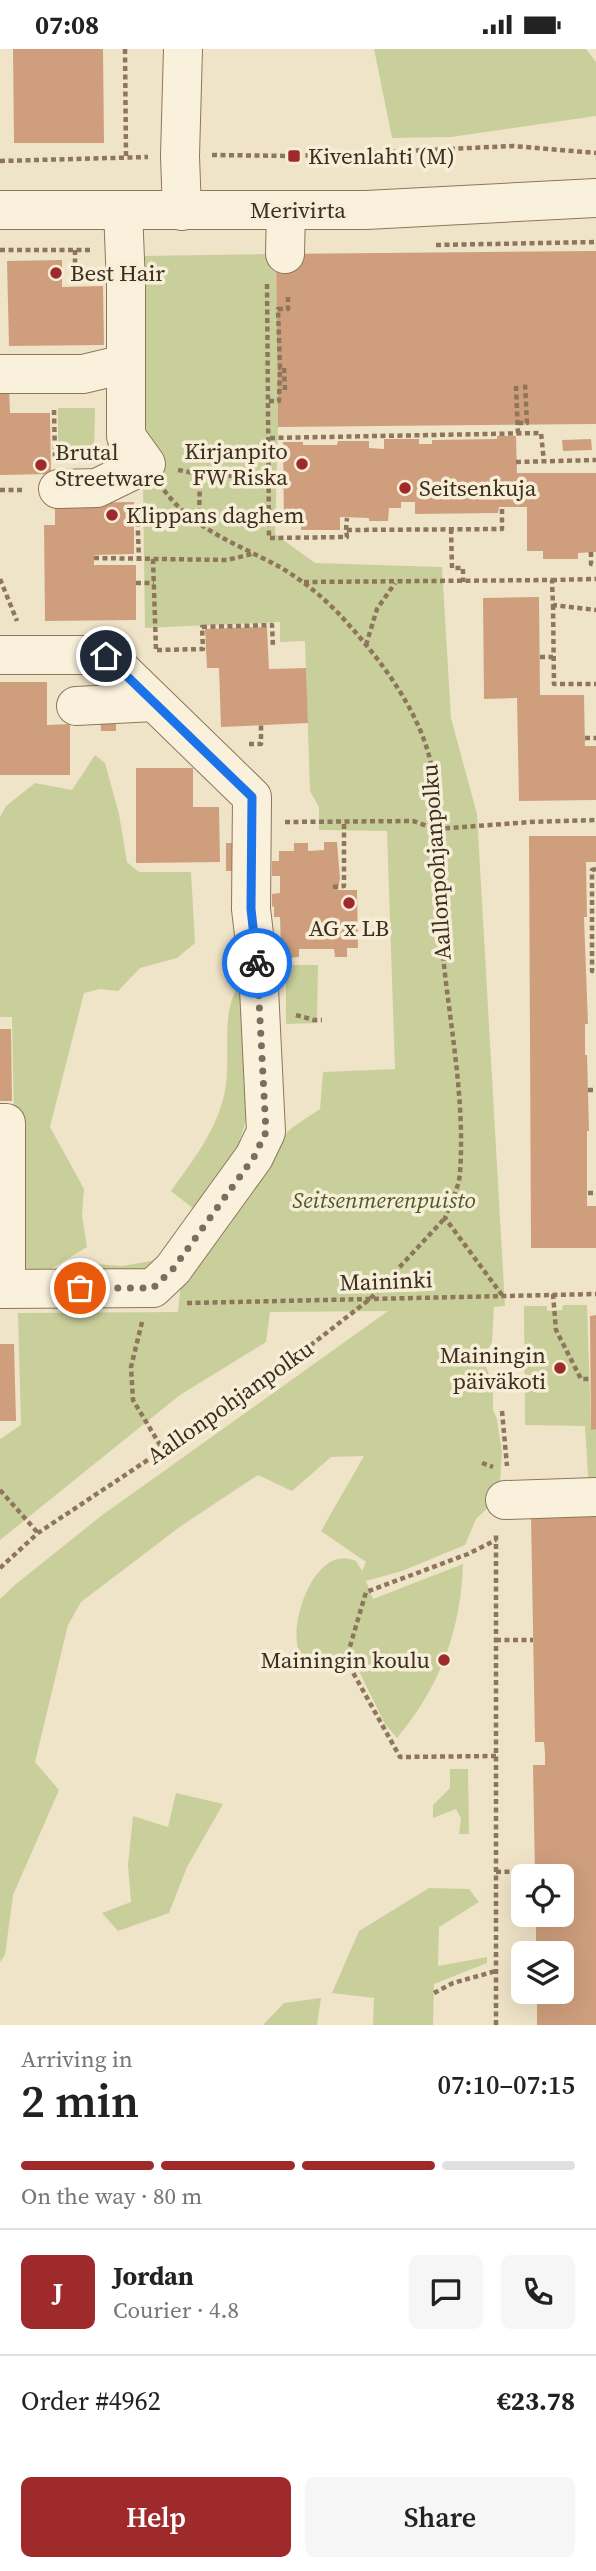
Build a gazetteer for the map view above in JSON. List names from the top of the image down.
{
  "streets": {
    "street": ["Merivirta"],
    "path": ["Aallonpohjanpolku", "Maininki"]
  },
  "crossings": [
    ["Aallonpohjanpolku", "Maininki"]
  ],
  "parks": ["Seitsenmerenpuisto"],
  "places": {
    "transit": ["Kivenlahti (M)"],
    "other": [
      "Best Hair",
      "Kirjanpito FW Riska",
      "Brutal Streetware",
      "Seitsenkuja",
      "Klippans daghem",
      "AG x LB",
      "Mainingin päiväkoti",
      "Mainingin koulu"
    ]
  },
  "page": {
    "status": "07:08",
    "heading": ["2 min", "Arriving in", "07:10–07:15"],
    "panel": [
      "Jordan",
      "Courier · 4.8",
      "Order #4962",
      "€23.78"
    ],
    "bar": "On the way · 80 m",
    "round": "J",
    "buttons": ["Help", "Share"]
  }
}
